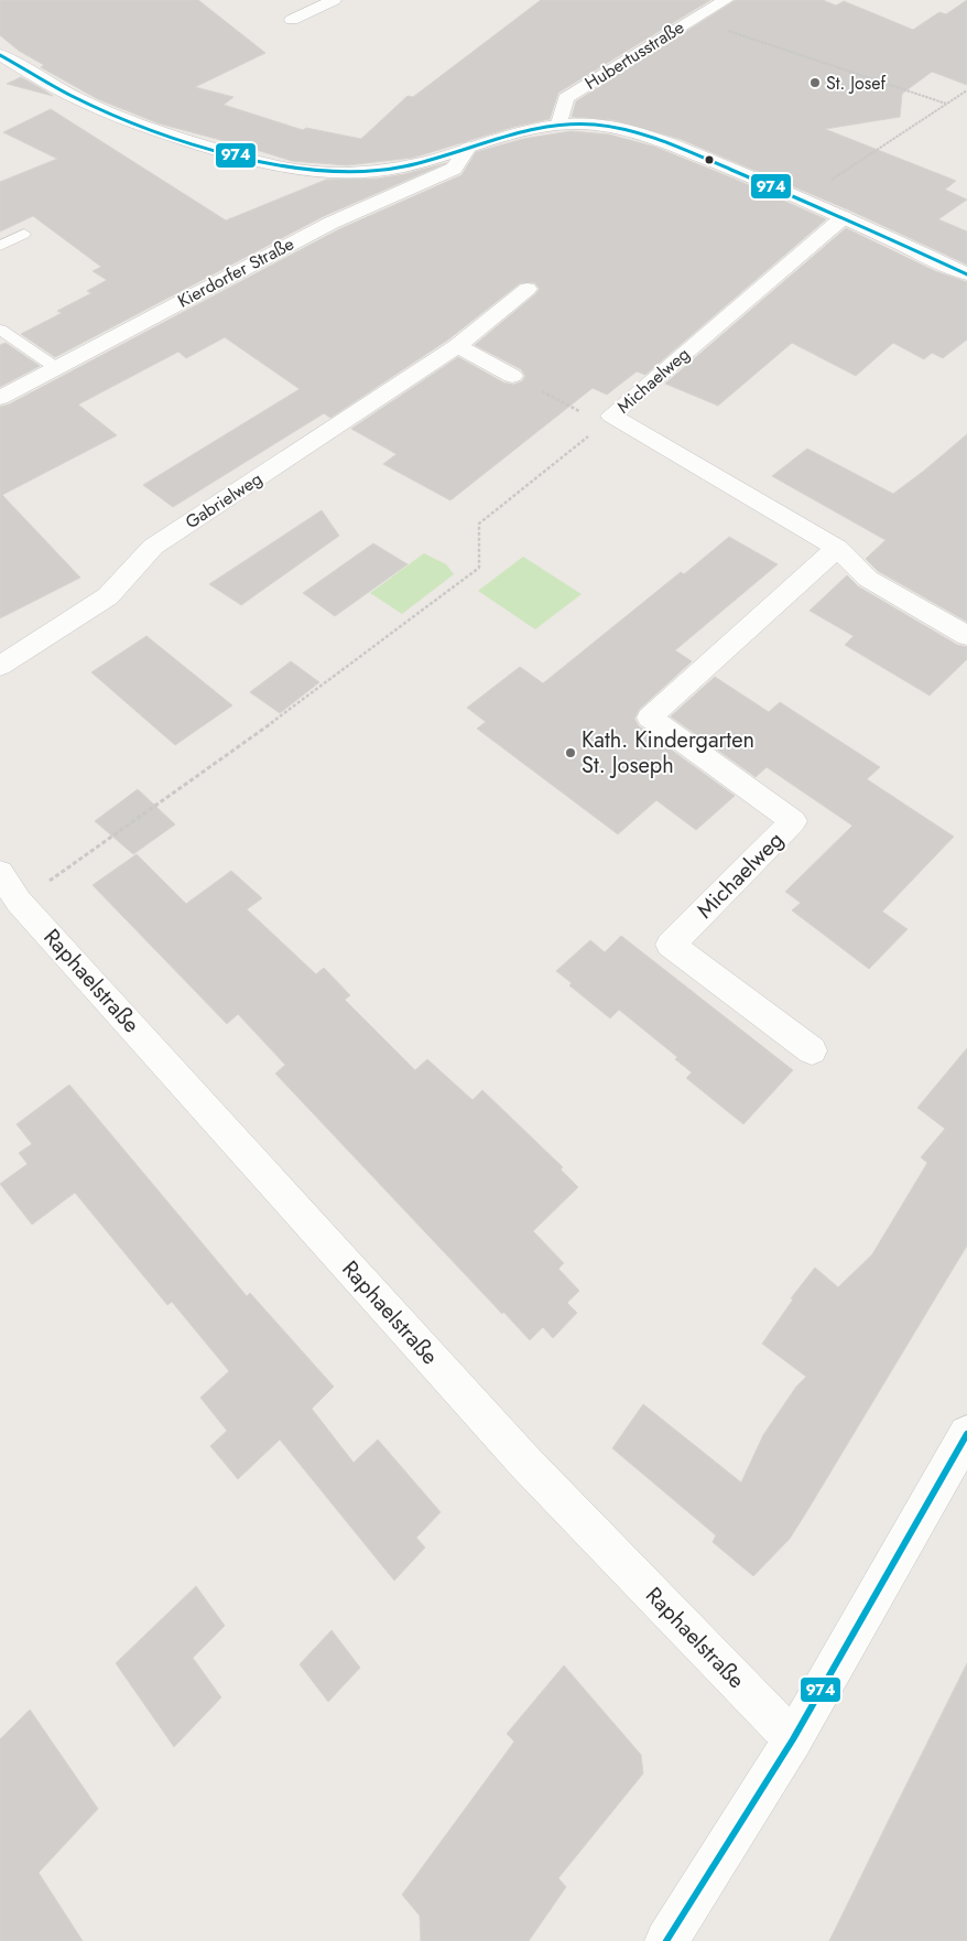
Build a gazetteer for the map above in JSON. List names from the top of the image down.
{
  "streets": {
    "street": [
      "Hubertusstraße",
      "Kierdorfer Straße",
      "Michaelweg",
      "Gabrielweg",
      "Raphaelstraße"
    ]
  },
  "places": ["St. Josef", "Kath. Kindergarten St. Joseph"],
  "lines": ["transit line 974"]
}
